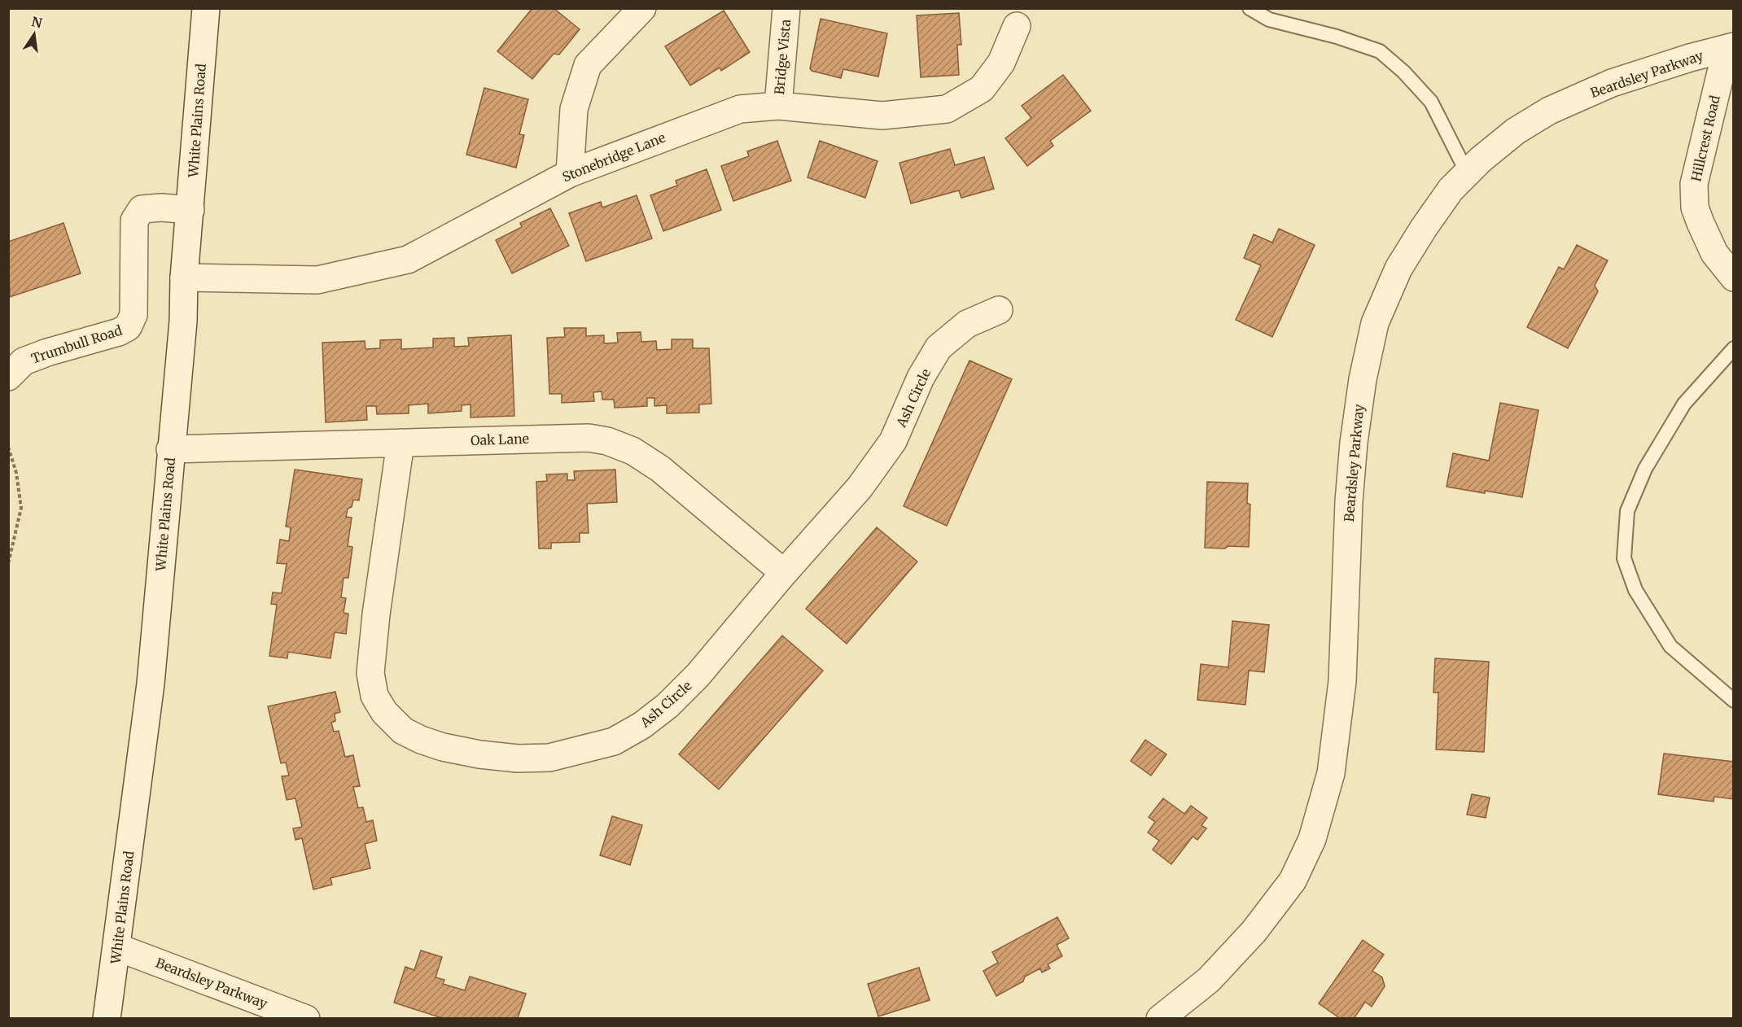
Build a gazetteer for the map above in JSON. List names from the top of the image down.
{
  "streets": {
    "street": [
      "Bridge Vista",
      "Beardsley Parkway",
      "White Plains Road",
      "Hillcrest Road",
      "Stonebridge Lane",
      "Trumbull Road",
      "Ash Circle",
      "Oak Lane"
    ]
  },
  "crossings": [
    ["Bridge Vista", "Stonebridge Lane"],
    ["Beardsley Parkway", "White Plains Road"],
    ["Beardsley Parkway", "Hillcrest Road"],
    ["White Plains Road", "Stonebridge Lane"],
    ["White Plains Road", "Trumbull Road"],
    ["White Plains Road", "Oak Lane"],
    ["Ash Circle", "Oak Lane"]
  ],
  "north": "top"
}
